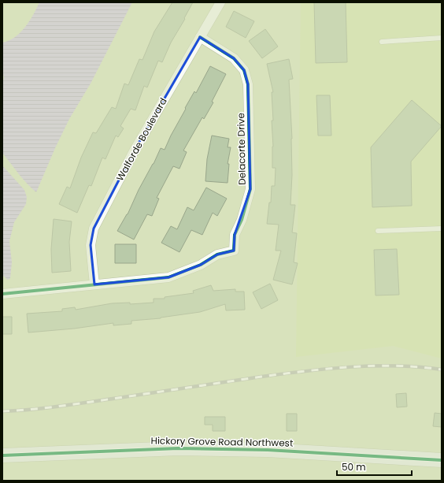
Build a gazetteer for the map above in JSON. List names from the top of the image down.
{
  "streets": {
    "street": ["Walforde Boulevard", "Delacorte Drive", "Hickory Grove Road Northwest"]
  },
  "crossings": [
    ["Walforde Boulevard", "Delacorte Drive"]
  ],
  "scale_bar": "50 m"
}
